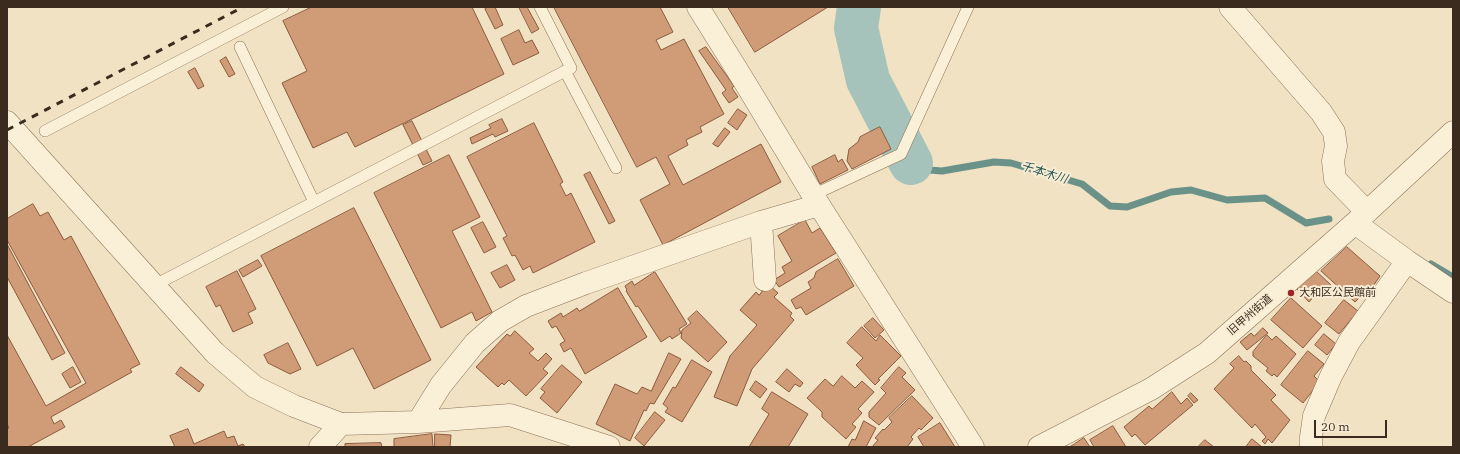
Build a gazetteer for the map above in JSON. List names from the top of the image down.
{
  "streets": {
    "street": ["旧甲州街道"]
  },
  "water": ["千本木川"],
  "places": ["大和区公民館前"],
  "scale_bar": "20 m"
}
